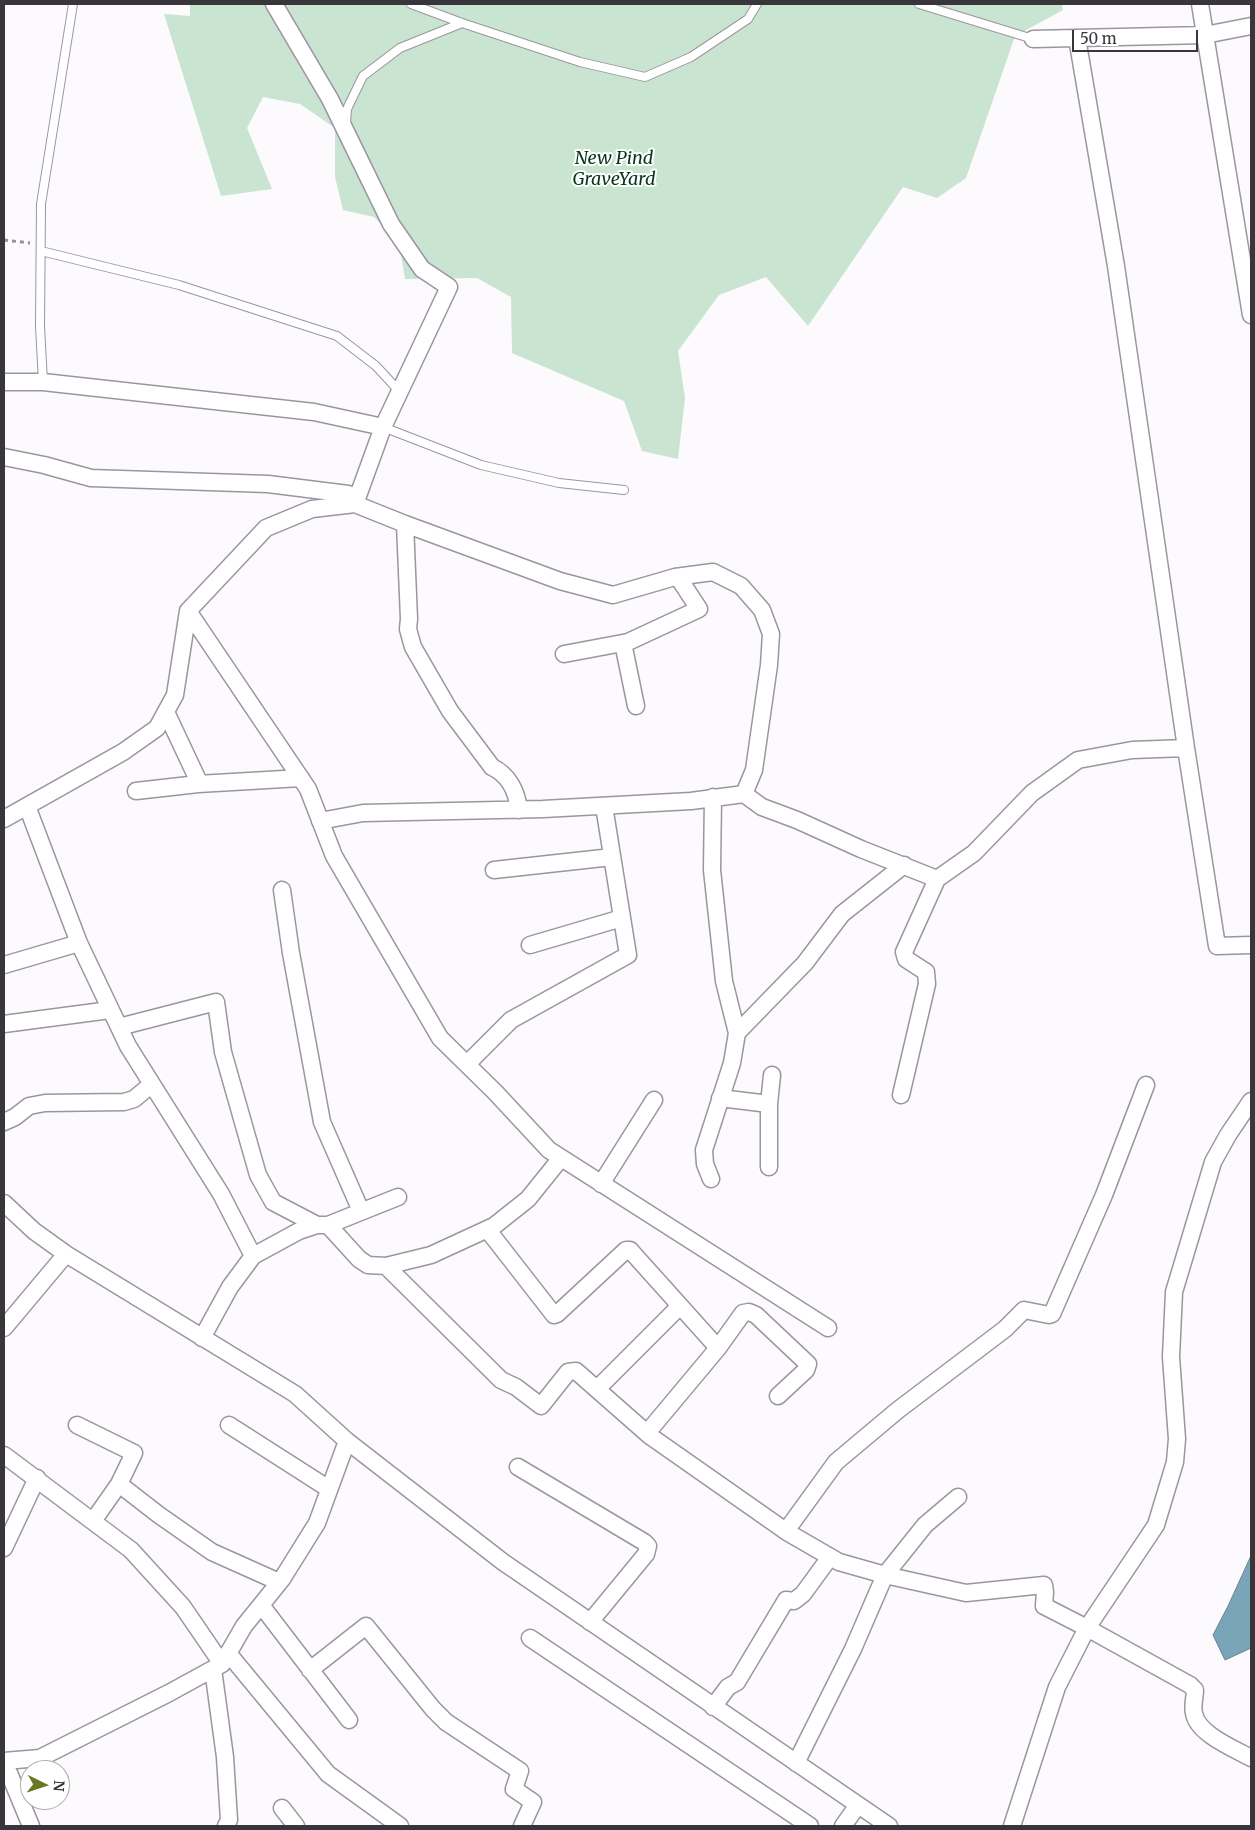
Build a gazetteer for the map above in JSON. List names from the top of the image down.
{
  "parks": ["New Pind GraveYard"],
  "scale_bar": "50 m",
  "north": "right"
}
